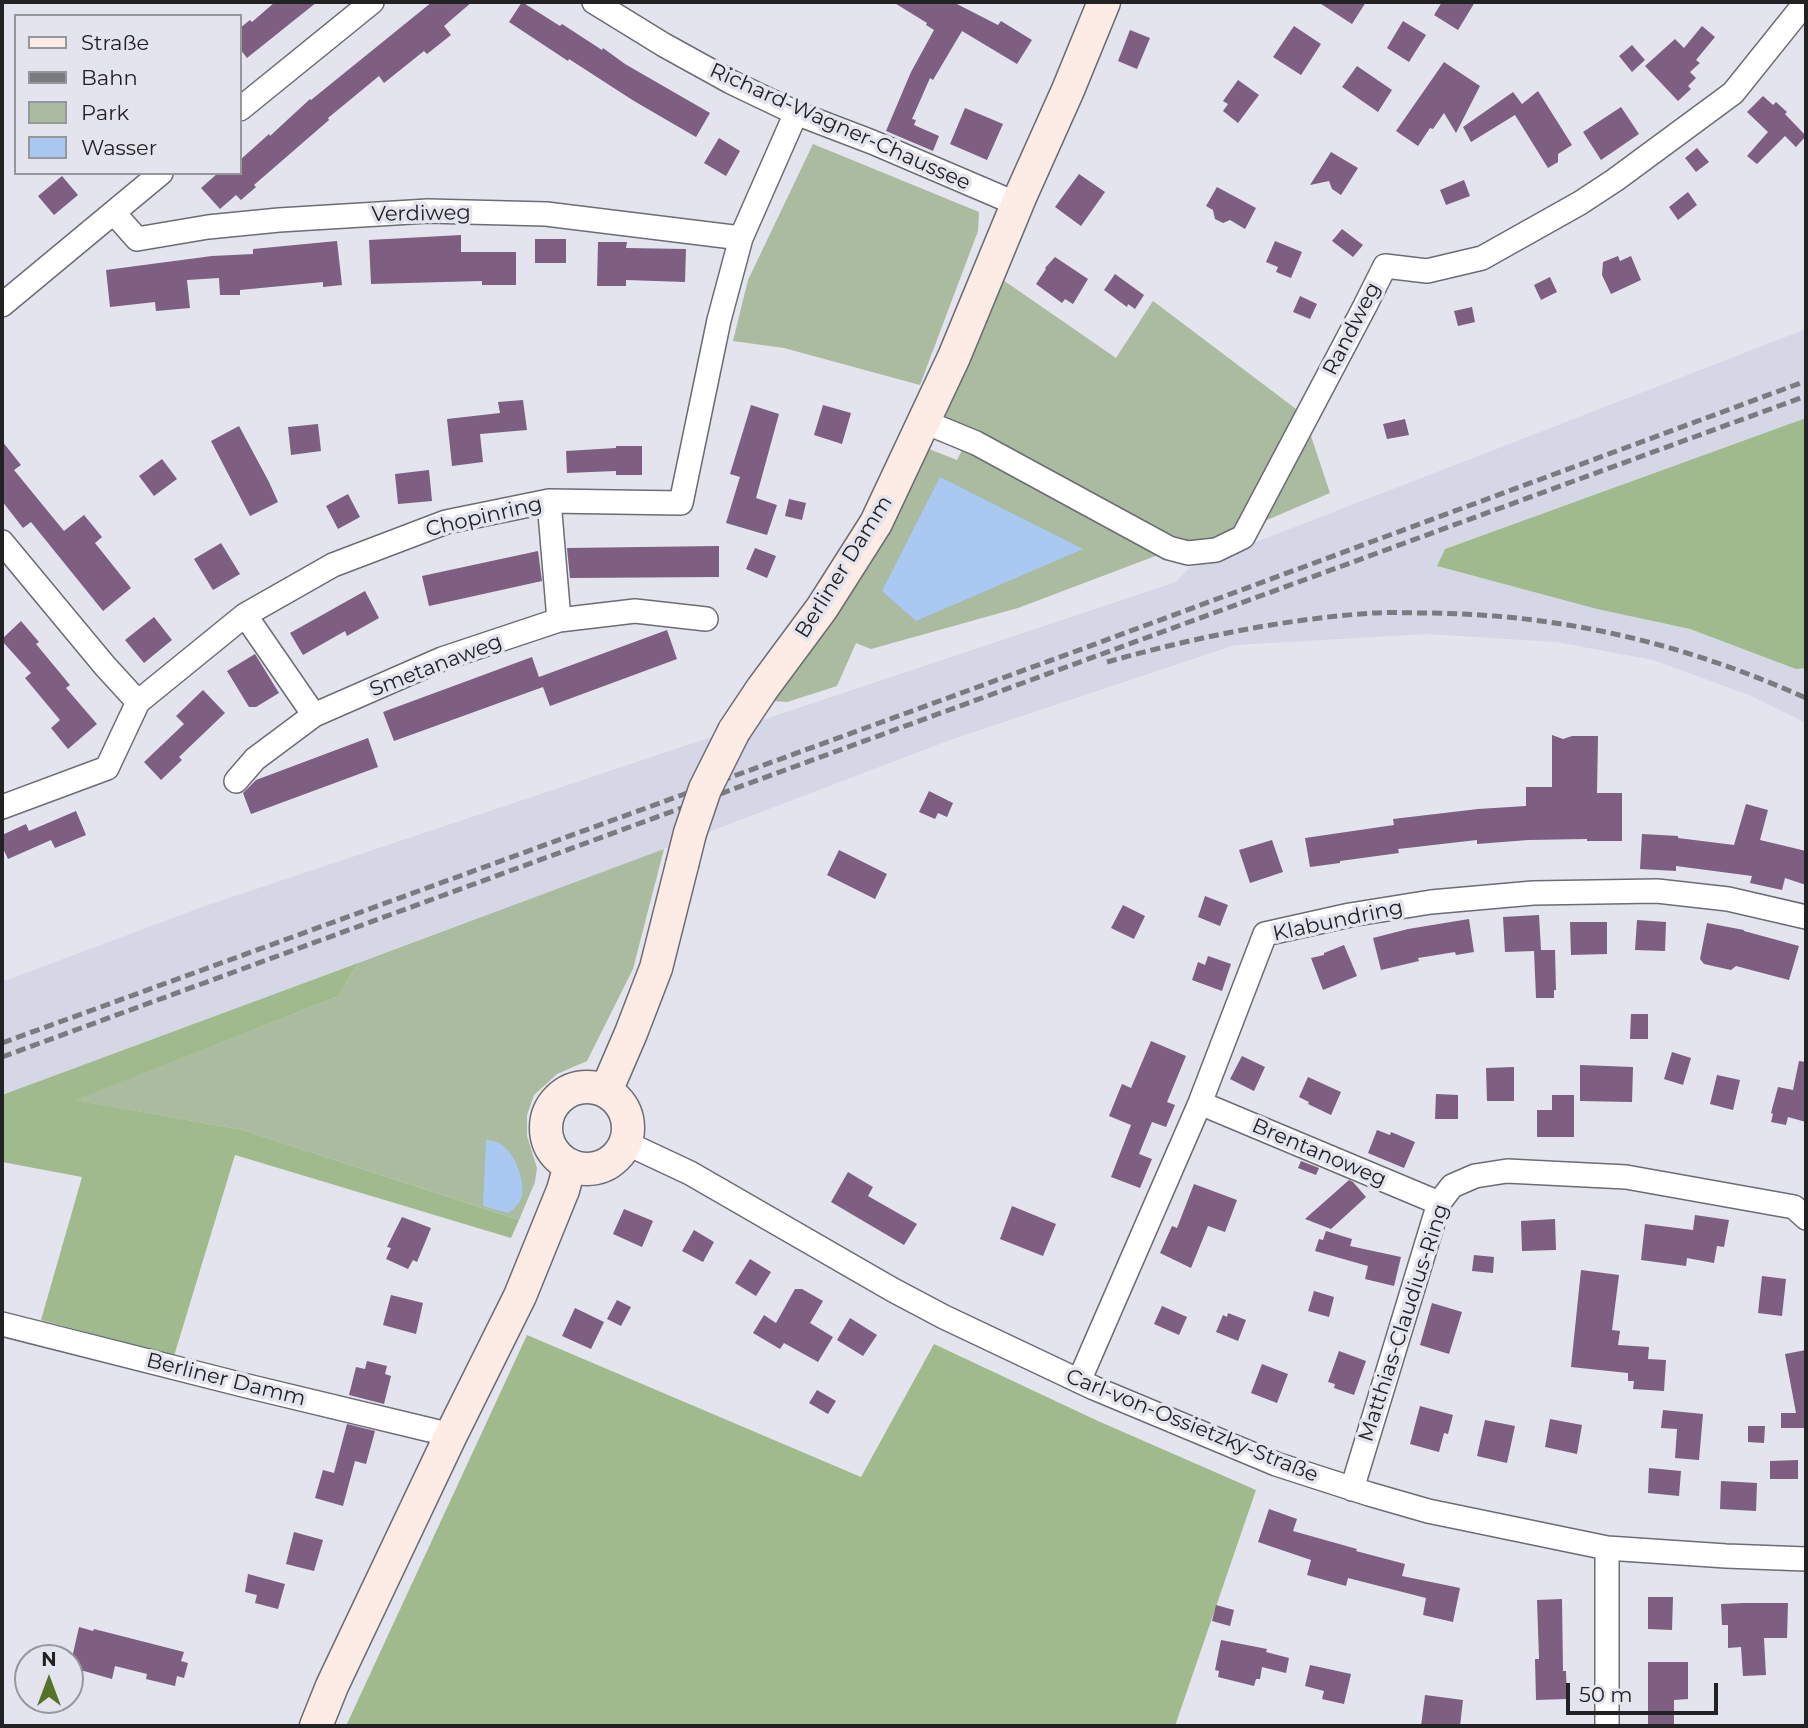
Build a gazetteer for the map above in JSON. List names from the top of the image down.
{
  "streets": {
    "main road": ["Berliner Damm"],
    "street": [
      "Richard-Wagner-Chaussee",
      "Verdiweg",
      "Randweg",
      "Chopinring",
      "Smetanaweg",
      "Klabundring",
      "Brentanoweg",
      "Matthias-Claudius-Ring",
      "Carl-von-Ossietzky-Straße"
    ]
  },
  "crossings": [
    ["Richard-Wagner-Chaussee", "Chopinring"],
    ["Richard-Wagner-Chaussee", "Berliner Damm"],
    ["Verdiweg", "Chopinring"],
    ["Randweg", "Berliner Damm"],
    ["Berliner Damm", "Carl-von-Ossietzky-Straße"],
    ["Klabundring", "Brentanoweg"],
    ["Klabundring", "Carl-von-Ossietzky-Straße"],
    ["Brentanoweg", "Matthias-Claudius-Ring"],
    ["Matthias-Claudius-Ring", "Carl-von-Ossietzky-Straße"]
  ],
  "legend": [
    "Straße",
    "Bahn",
    "Park",
    "Wasser"
  ],
  "scale_bar": "50 m",
  "north": "top"
}
